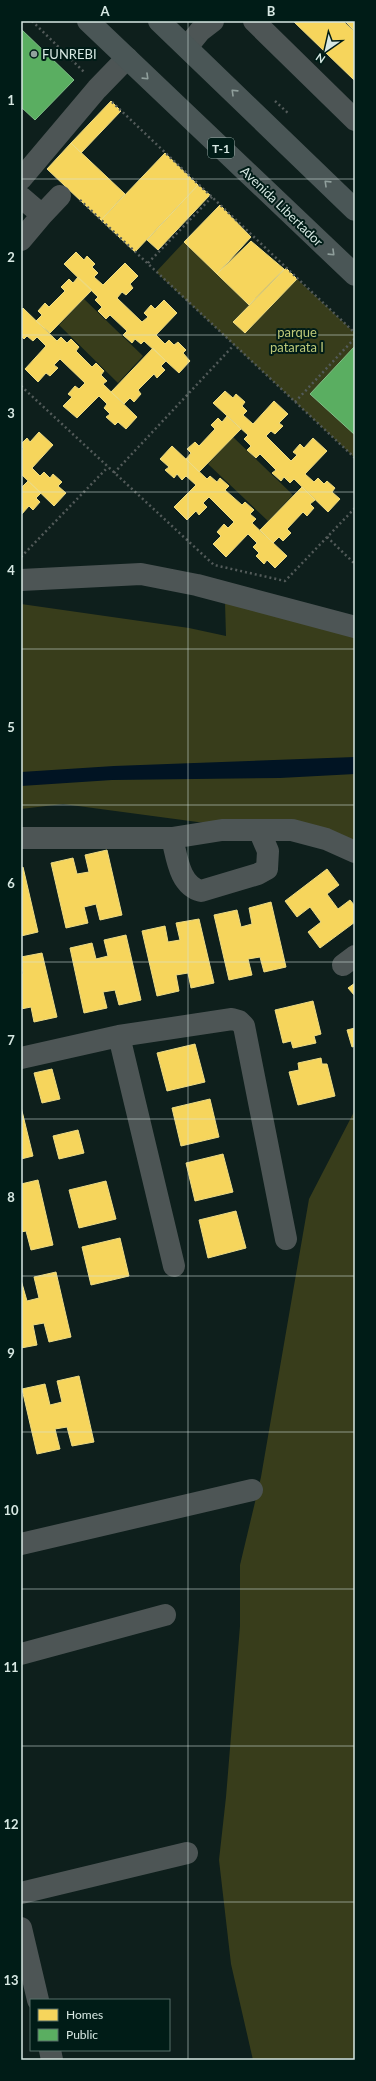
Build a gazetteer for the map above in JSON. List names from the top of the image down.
{
  "streets": {
    "main road": ["T-1", "Avenida Libertador"]
  },
  "parks": ["parque patarata I"],
  "places": ["FUNREBI"],
  "legend": ["Homes", "Public"],
  "north": "bottom left",
  "grid": {
    "columns": ["A", "B"],
    "rows": [
      "1",
      "2",
      "3",
      "4",
      "5",
      "6",
      "7",
      "8",
      "9",
      "10",
      "11",
      "12",
      "13"
    ]
  }
}
